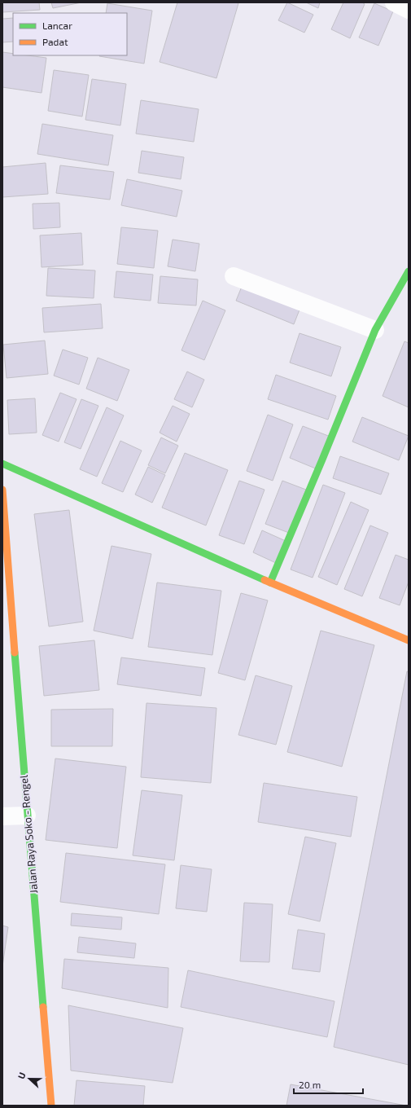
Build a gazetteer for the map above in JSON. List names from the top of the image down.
{
  "streets": {
    "street": ["Jalan Raya Soko - Rengel"]
  },
  "legend": ["Lancar", "Padat"],
  "scale_bar": "20 m",
  "north": "left"
}
